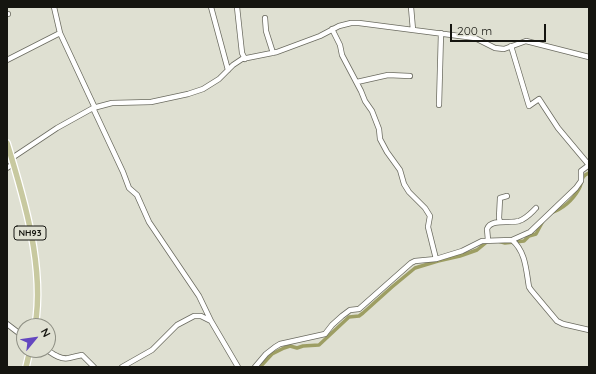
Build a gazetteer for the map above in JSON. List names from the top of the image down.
{
  "streets": {
    "main road": ["NH93"]
  },
  "scale_bar": "200 m",
  "north": "top right"
}
